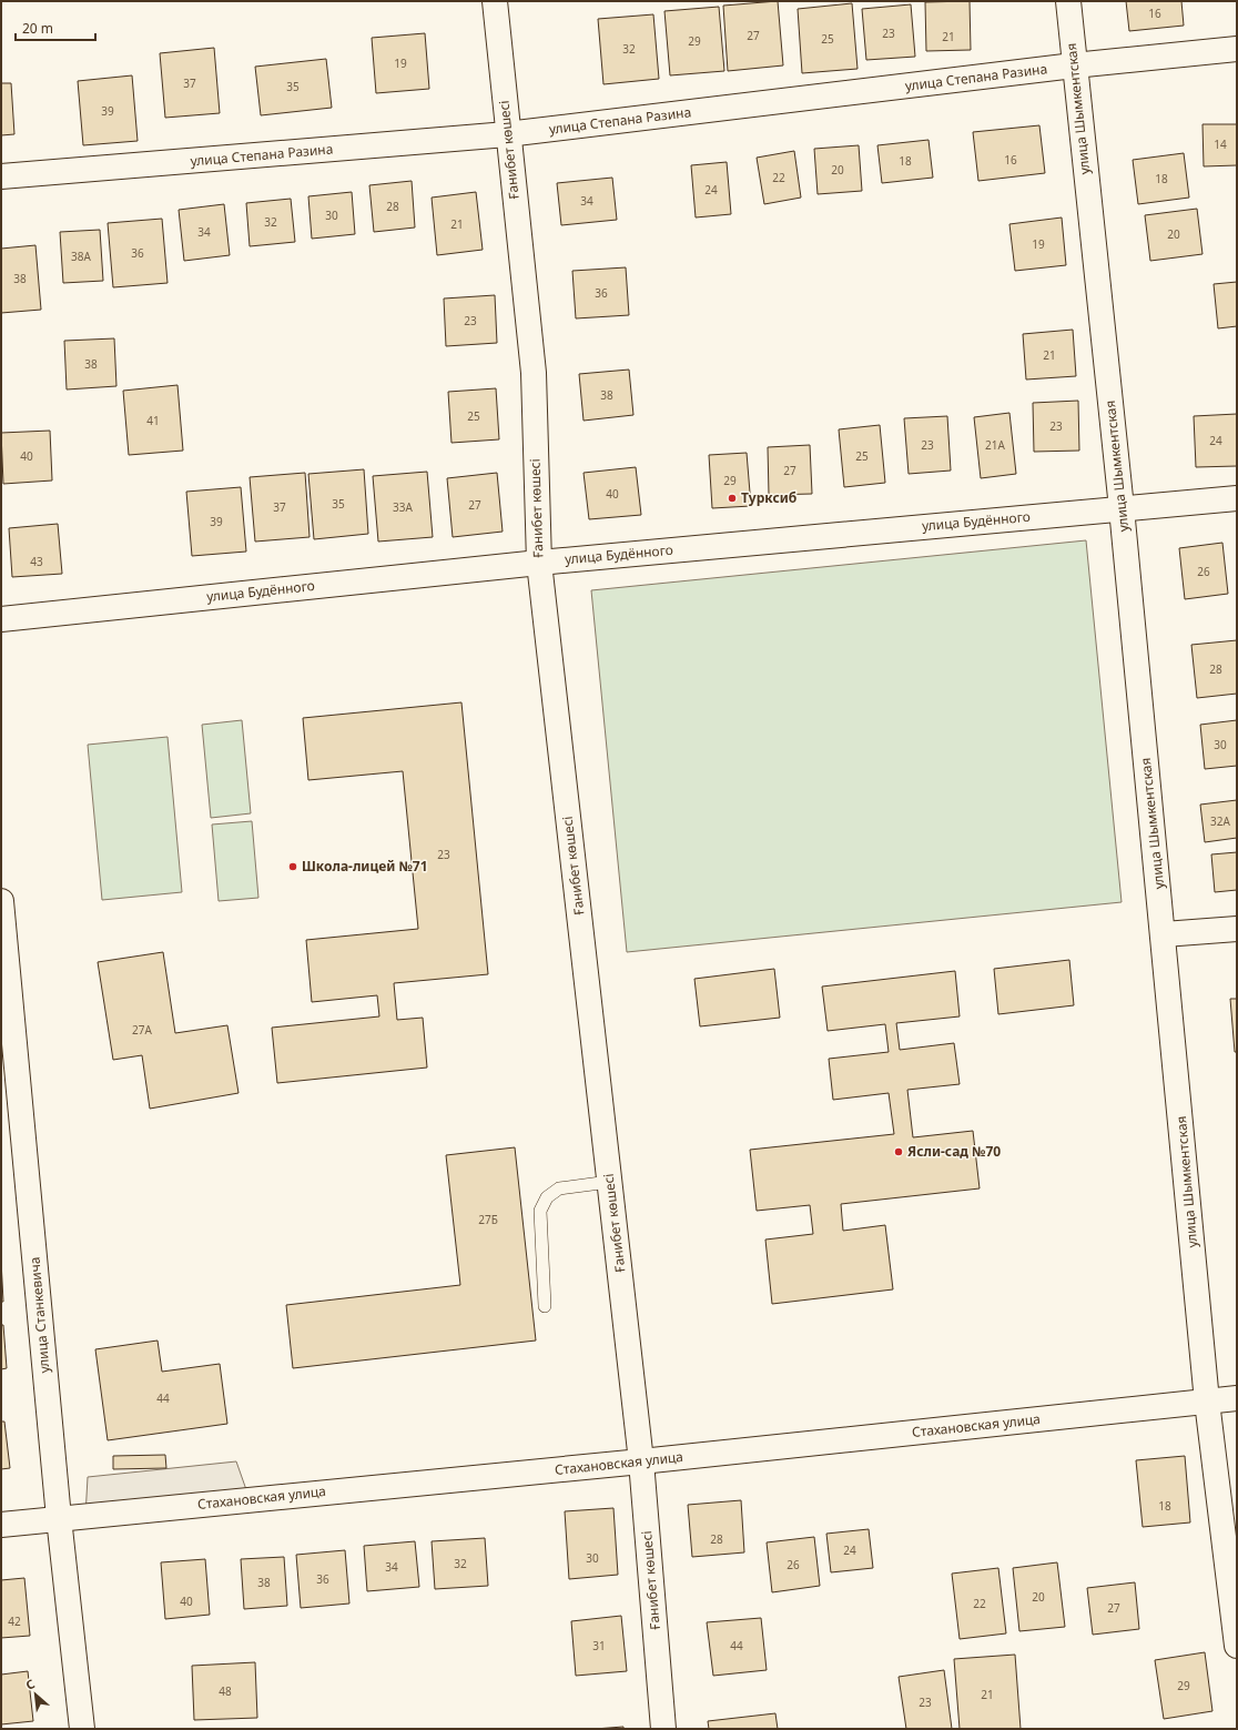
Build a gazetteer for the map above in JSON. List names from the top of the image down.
{
  "streets": {
    "street": [
      "улица Степана Разина",
      "улица Шымкентская",
      "Ғанибет көшесі",
      "улица Будённого",
      "улица Станкевича",
      "Стахановская улица"
    ]
  },
  "crossings": [
    ["улица Степана Разина", "улица Шымкентская"],
    ["улица Степана Разина", "Ғанибет көшесі"],
    ["улица Шымкентская", "улица Будённого"],
    ["улица Шымкентская", "Стахановская улица"],
    ["Ғанибет көшесі", "улица Будённого"],
    ["Ғанибет көшесі", "Стахановская улица"],
    ["улица Станкевича", "Стахановская улица"]
  ],
  "places": ["Турксиб", "Школа-лицей №71", "Ясли-сад №70"],
  "house_numbers": [
    "16",
    "23",
    "27",
    "21",
    "25",
    "29",
    "32",
    "19",
    "37",
    "35",
    "39",
    "14",
    "16",
    "18",
    "20",
    "22",
    "18",
    "24",
    "34",
    "28",
    "30",
    "32",
    "21",
    "34",
    "20",
    "19",
    "36",
    "38А",
    "38",
    "36",
    "23",
    "21",
    "38",
    "38",
    "25",
    "41",
    "23",
    "24",
    "23",
    "21А",
    "40",
    "25",
    "27",
    "29",
    "40",
    "35",
    "27",
    "37",
    "33А",
    "39",
    "43",
    "26",
    "28",
    "30",
    "32А",
    "23",
    "27А",
    "27Б",
    "44",
    "18",
    "28",
    "24",
    "30",
    "32",
    "26",
    "34",
    "36",
    "38",
    "20",
    "40",
    "22",
    "27",
    "42",
    "31",
    "44",
    "29",
    "48",
    "21",
    "23"
  ],
  "scale_bar": "20 m",
  "north": "top left"
}
